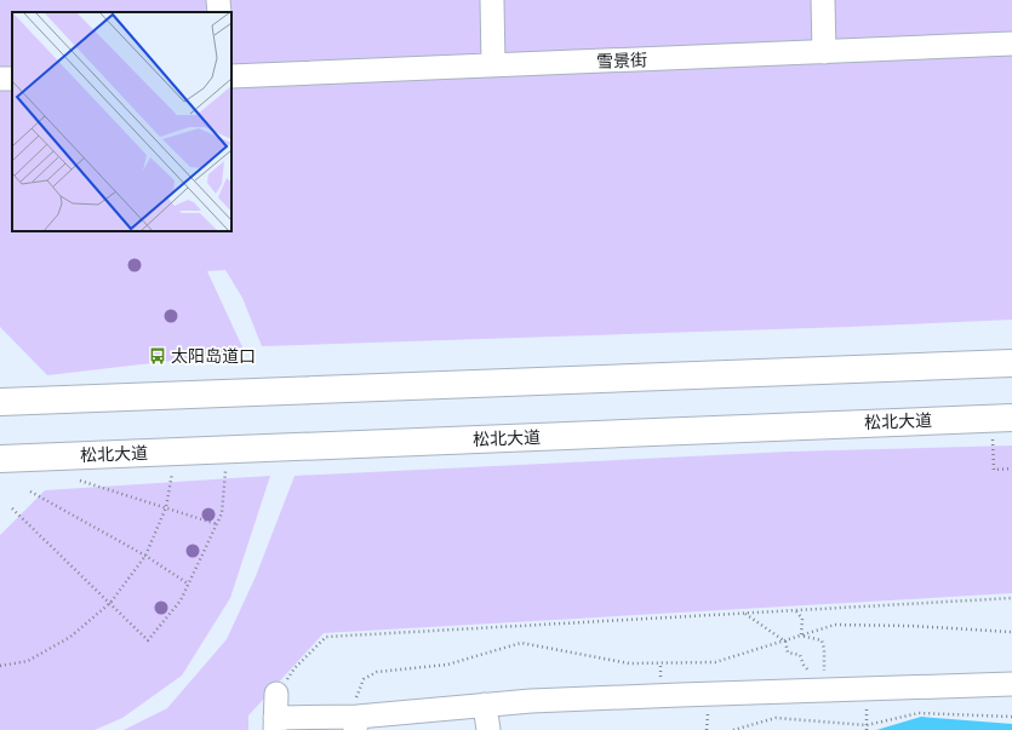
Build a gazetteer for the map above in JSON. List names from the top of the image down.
{
  "streets": {
    "highway": ["松北大道"],
    "street": ["雪景街"]
  },
  "places": {
    "bus stop": ["太阳岛道口"]
  }
}
